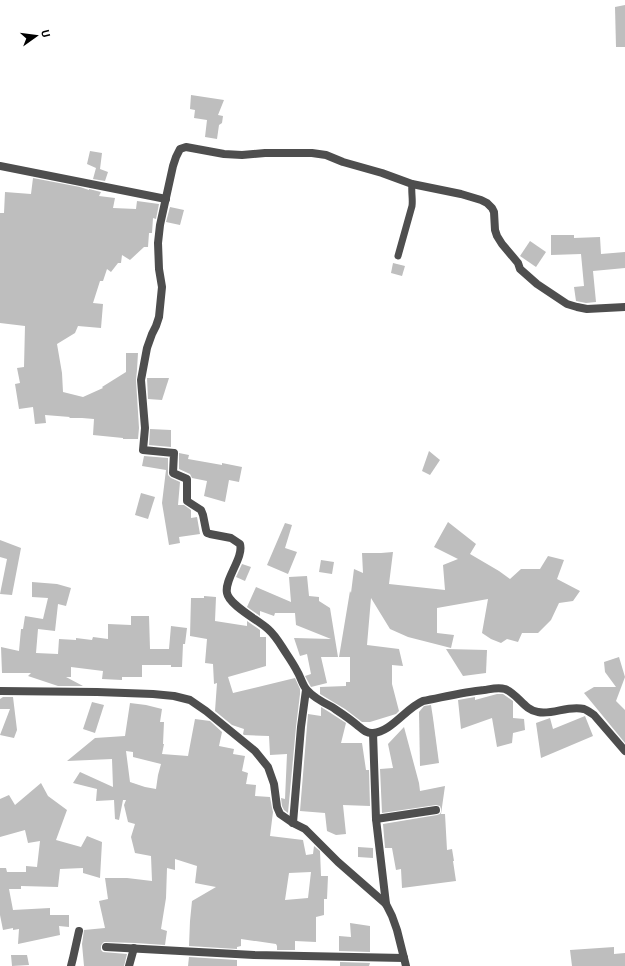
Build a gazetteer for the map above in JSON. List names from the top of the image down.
{
  "north": "right"
}
